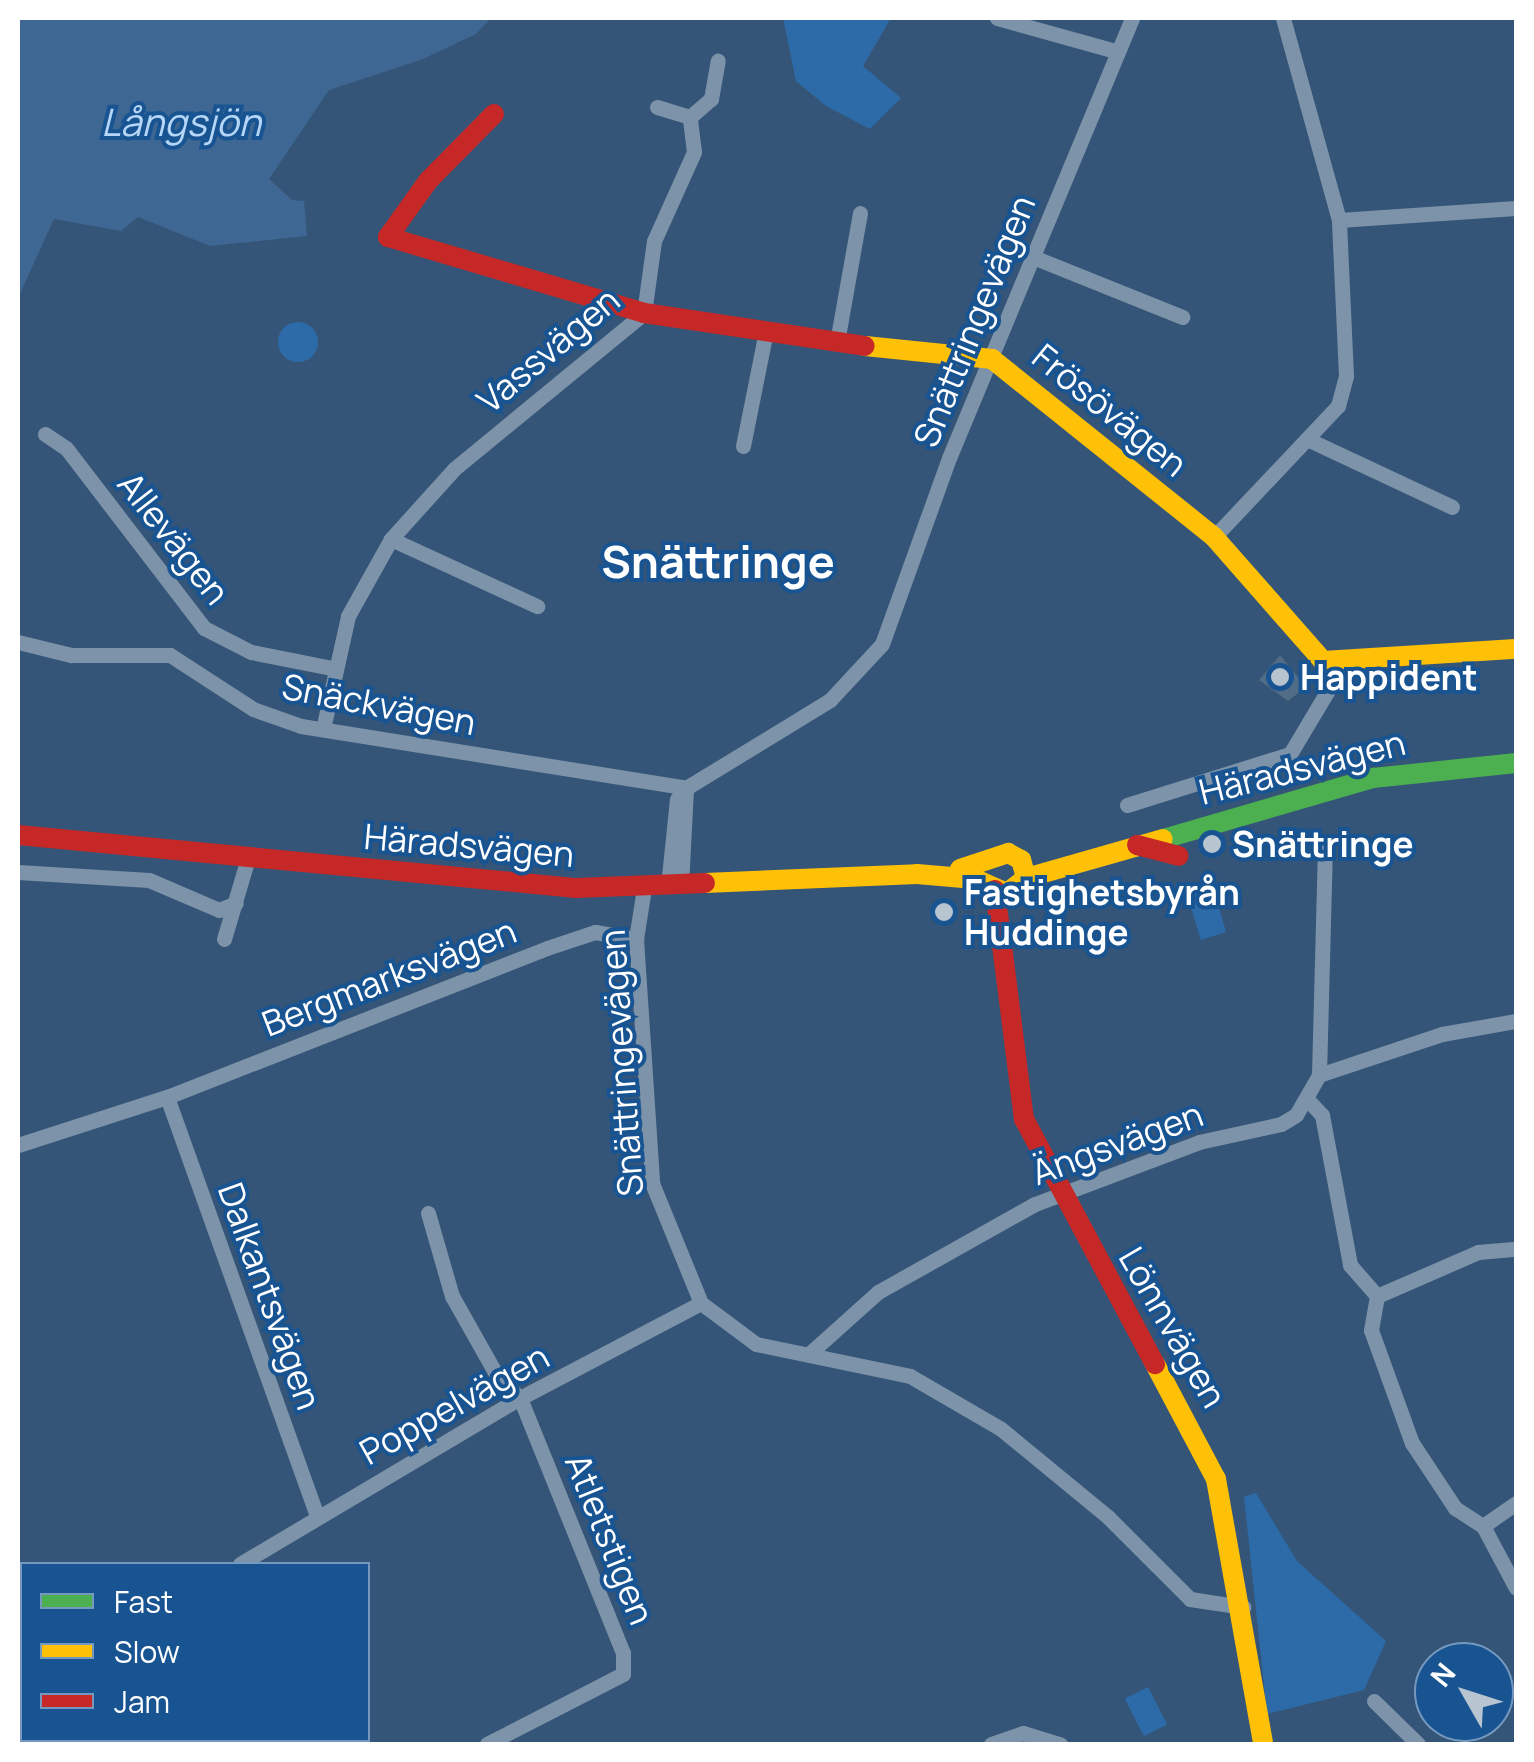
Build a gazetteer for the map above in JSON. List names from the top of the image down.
{
  "streets": {
    "street": [
      "Snättringevägen",
      "Vassvägen",
      "Frösövägen",
      "Allevägen",
      "Snäckvägen",
      "Häradsvägen",
      "Bergmarksvägen",
      "Ängsvägen",
      "Dalkantsvägen",
      "Lönnvägen",
      "Poppelvägen",
      "Atletstigen"
    ]
  },
  "crossings": [
    ["Snättringevägen", "Frösövägen"],
    ["Snättringevägen", "Snäckvägen"],
    ["Snättringevägen", "Häradsvägen"],
    ["Snättringevägen", "Bergmarksvägen"],
    ["Snättringevägen", "Poppelvägen"],
    ["Vassvägen", "Frösövägen"],
    ["Vassvägen", "Allevägen"],
    ["Vassvägen", "Snäckvägen"],
    ["Häradsvägen", "Lönnvägen"],
    ["Bergmarksvägen", "Dalkantsvägen"],
    ["Ängsvägen", "Lönnvägen"],
    ["Dalkantsvägen", "Poppelvägen"],
    ["Poppelvägen", "Atletstigen"]
  ],
  "districts": ["Snättringe"],
  "water": ["Långsjön"],
  "places": ["Happident", "Snättringe", "Fastighetsbyrån Huddinge"],
  "legend": ["Fast", "Slow", "Jam"],
  "north": "top left"
}
